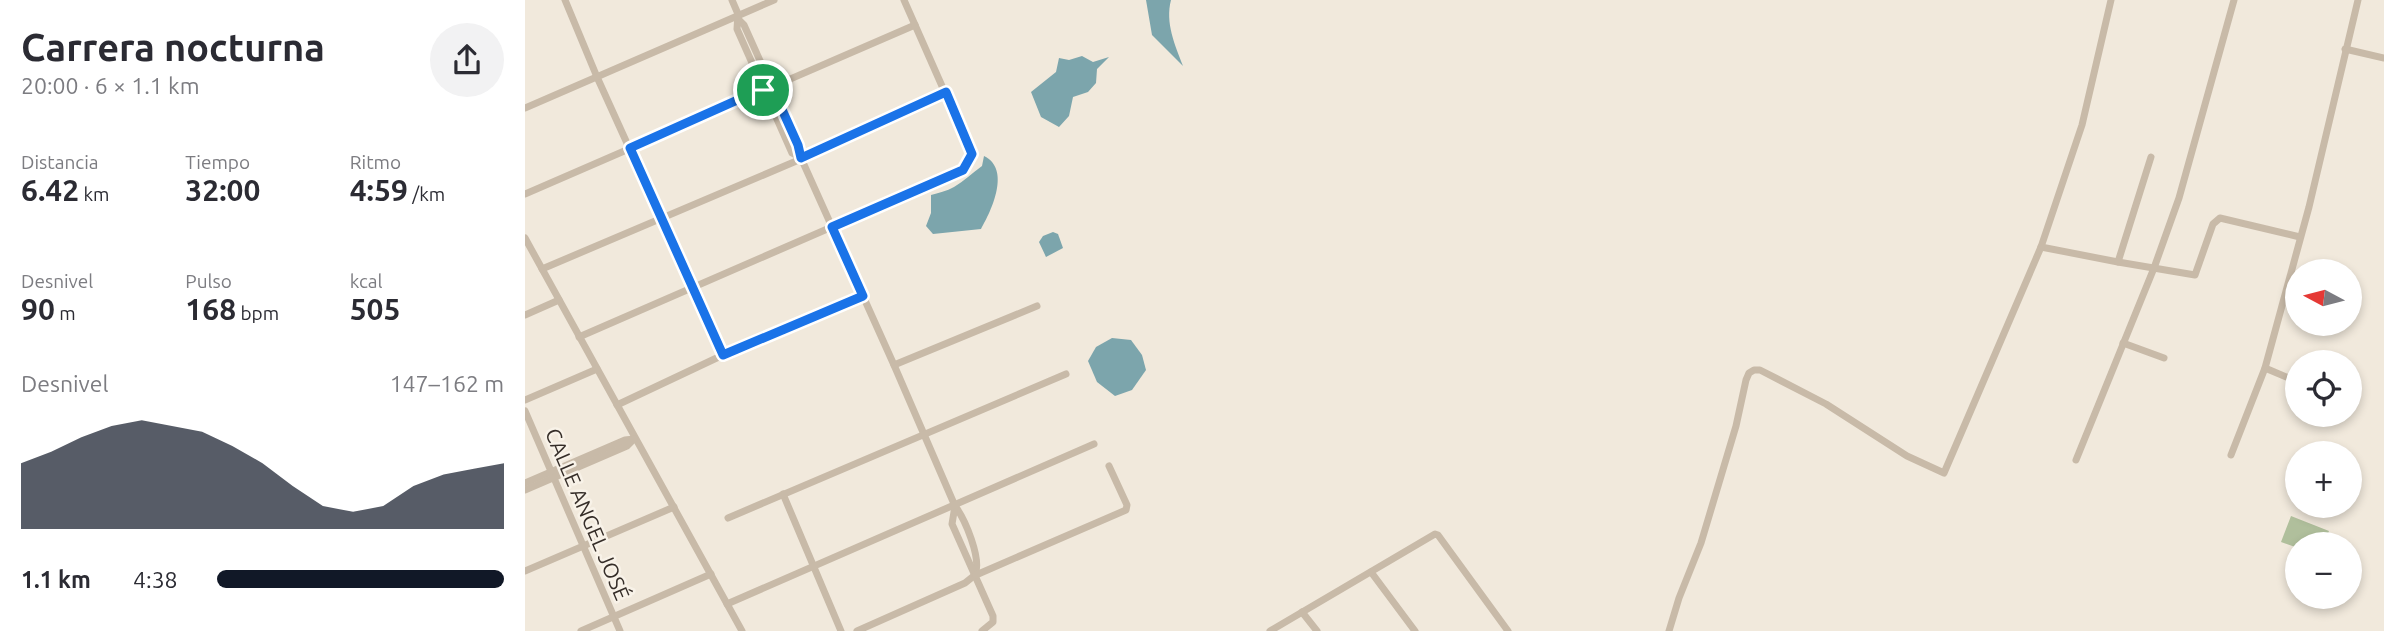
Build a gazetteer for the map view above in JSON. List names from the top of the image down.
{
  "streets": {
    "street": ["CALLE ANGEL JOSÉ"]
  },
  "north": "left",
  "page": {
    "heading": ["Carrera nocturna", "20:00 · 6 × 1.1 km"],
    "stats": [
      ["Distancia", "6.42 km"],
      ["Tiempo", "32:00"],
      ["Ritmo", "4:59 /km"],
      ["Desnivel", "90 m"],
      ["Pulso", "168 bpm"],
      ["kcal", "505"]
    ],
    "map_buttons": ["+", "−"],
    "chart": ["Desnivel", "147–162 m"],
    "list": [
      {
        "name": "1.1 km",
        "note": "4:38"
      }
    ]
  }
}
